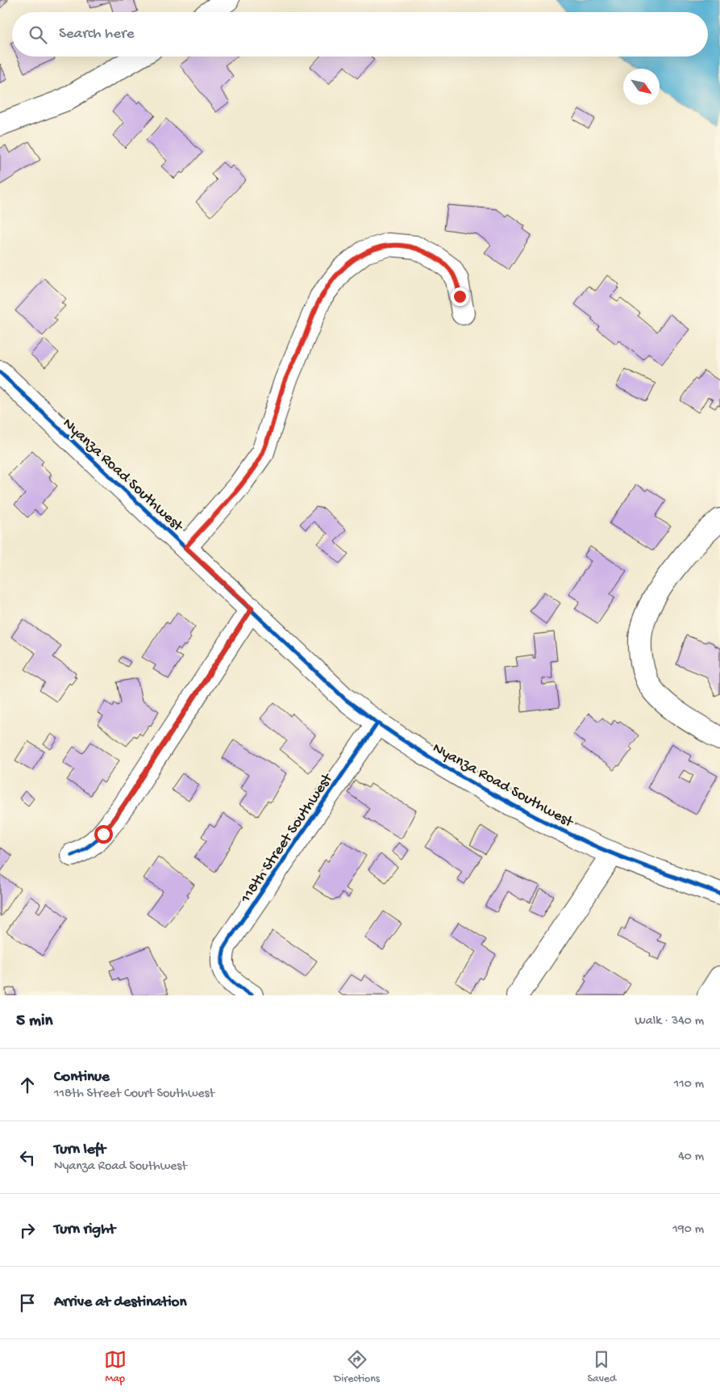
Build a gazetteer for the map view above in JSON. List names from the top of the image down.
{
  "streets": {
    "street": ["Nyanza Road Southwest", "118th Street Southwest"]
  },
  "crossings": [
    ["Nyanza Road Southwest", "118th Street Southwest"]
  ],
  "north": "bottom right",
  "page": {
    "search": "Search here",
    "heading": ["5 min", "Walk · 340 m"],
    "list": [
      ["Continue", "118th Street Court Southwest", "110 m"],
      ["Turn left", "Nyanza Road Southwest", "40 m"],
      ["Turn right", "190 m"],
      "Arrive at destination"
    ],
    "nav": ["Map", "Directions", "Saved"]
  }
}
